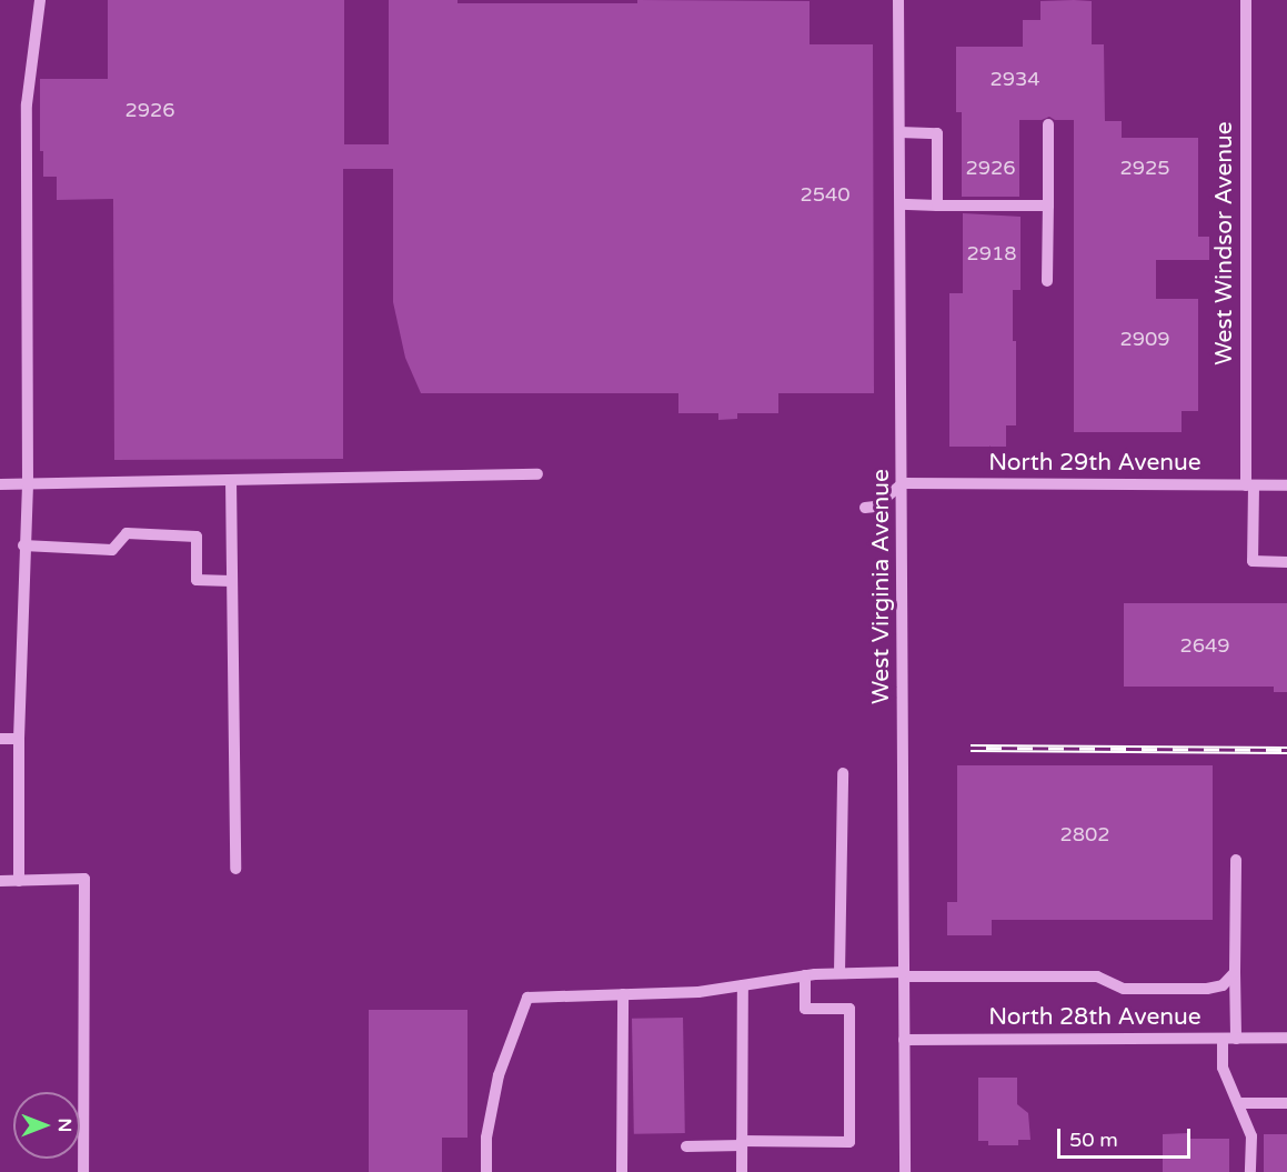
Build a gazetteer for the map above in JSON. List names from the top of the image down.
{
  "streets": {
    "street": [
      "West Windsor Avenue",
      "North 29th Avenue",
      "West Virginia Avenue",
      "North 28th Avenue"
    ]
  },
  "crossings": [
    ["West Windsor Avenue", "North 29th Avenue"],
    ["North 29th Avenue", "West Virginia Avenue"],
    ["West Virginia Avenue", "North 28th Avenue"]
  ],
  "house_numbers": [
    "2934",
    "2926",
    "2926",
    "2925",
    "2540",
    "2918",
    "2909",
    "2649",
    "2802"
  ],
  "scale_bar": "50 m",
  "north": "right"
}
